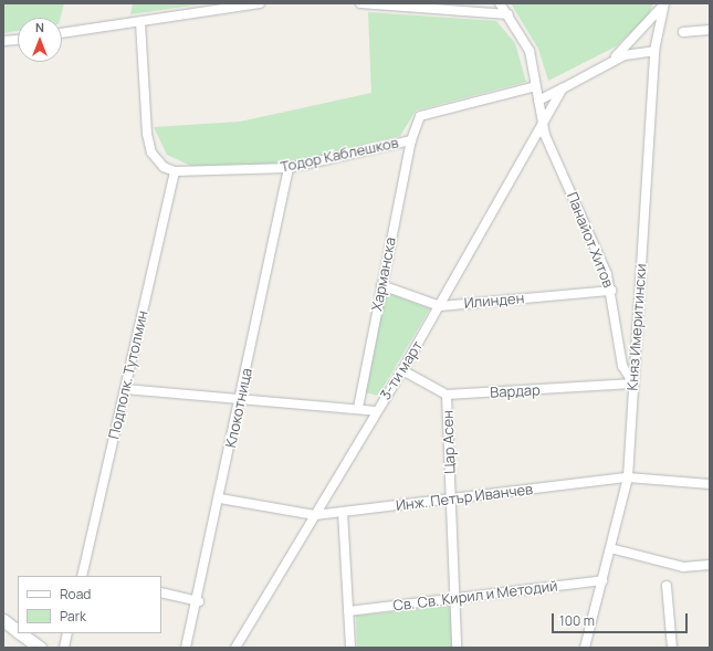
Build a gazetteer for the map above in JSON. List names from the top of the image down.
{
  "streets": {
    "street": [
      "Тодор Каблешков",
      "Панайот Хитов",
      "Харманска",
      "Илинден",
      "Княз Имеритински",
      "3-ти март",
      "Подполк. Тутолмин",
      "Вардар",
      "Клокотница",
      "Цар Асен",
      "Инж. Петър Иванчев",
      "Св. Св. Кирил и Методий"
    ]
  },
  "crossings": [
    ["Тодор Каблешков", "Панайот Хитов"],
    ["Тодор Каблешков", "Харманска"],
    ["Тодор Каблешков", "Подполк. Тутолмин"],
    ["Тодор Каблешков", "Клокотница"],
    ["Панайот Хитов", "Илинден"],
    ["Панайот Хитов", "Княз Имеритински"],
    ["Панайот Хитов", "3-ти март"],
    ["Панайот Хитов", "Вардар"],
    ["Харманска", "Илинден"],
    ["Илинден", "3-ти март"],
    ["Княз Имеритински", "Вардар"],
    ["Княз Имеритински", "Инж. Петър Иванчев"],
    ["Княз Имеритински", "Св. Св. Кирил и Методий"],
    ["3-ти март", "Инж. Петър Иванчев"],
    ["Вардар", "Цар Асен"],
    ["Клокотница", "Инж. Петър Иванчев"],
    ["Цар Асен", "Инж. Петър Иванчев"],
    ["Цар Асен", "Св. Св. Кирил и Методий"]
  ],
  "legend": ["Road", "Park"],
  "scale_bar": "100 m",
  "north": "top"
}
